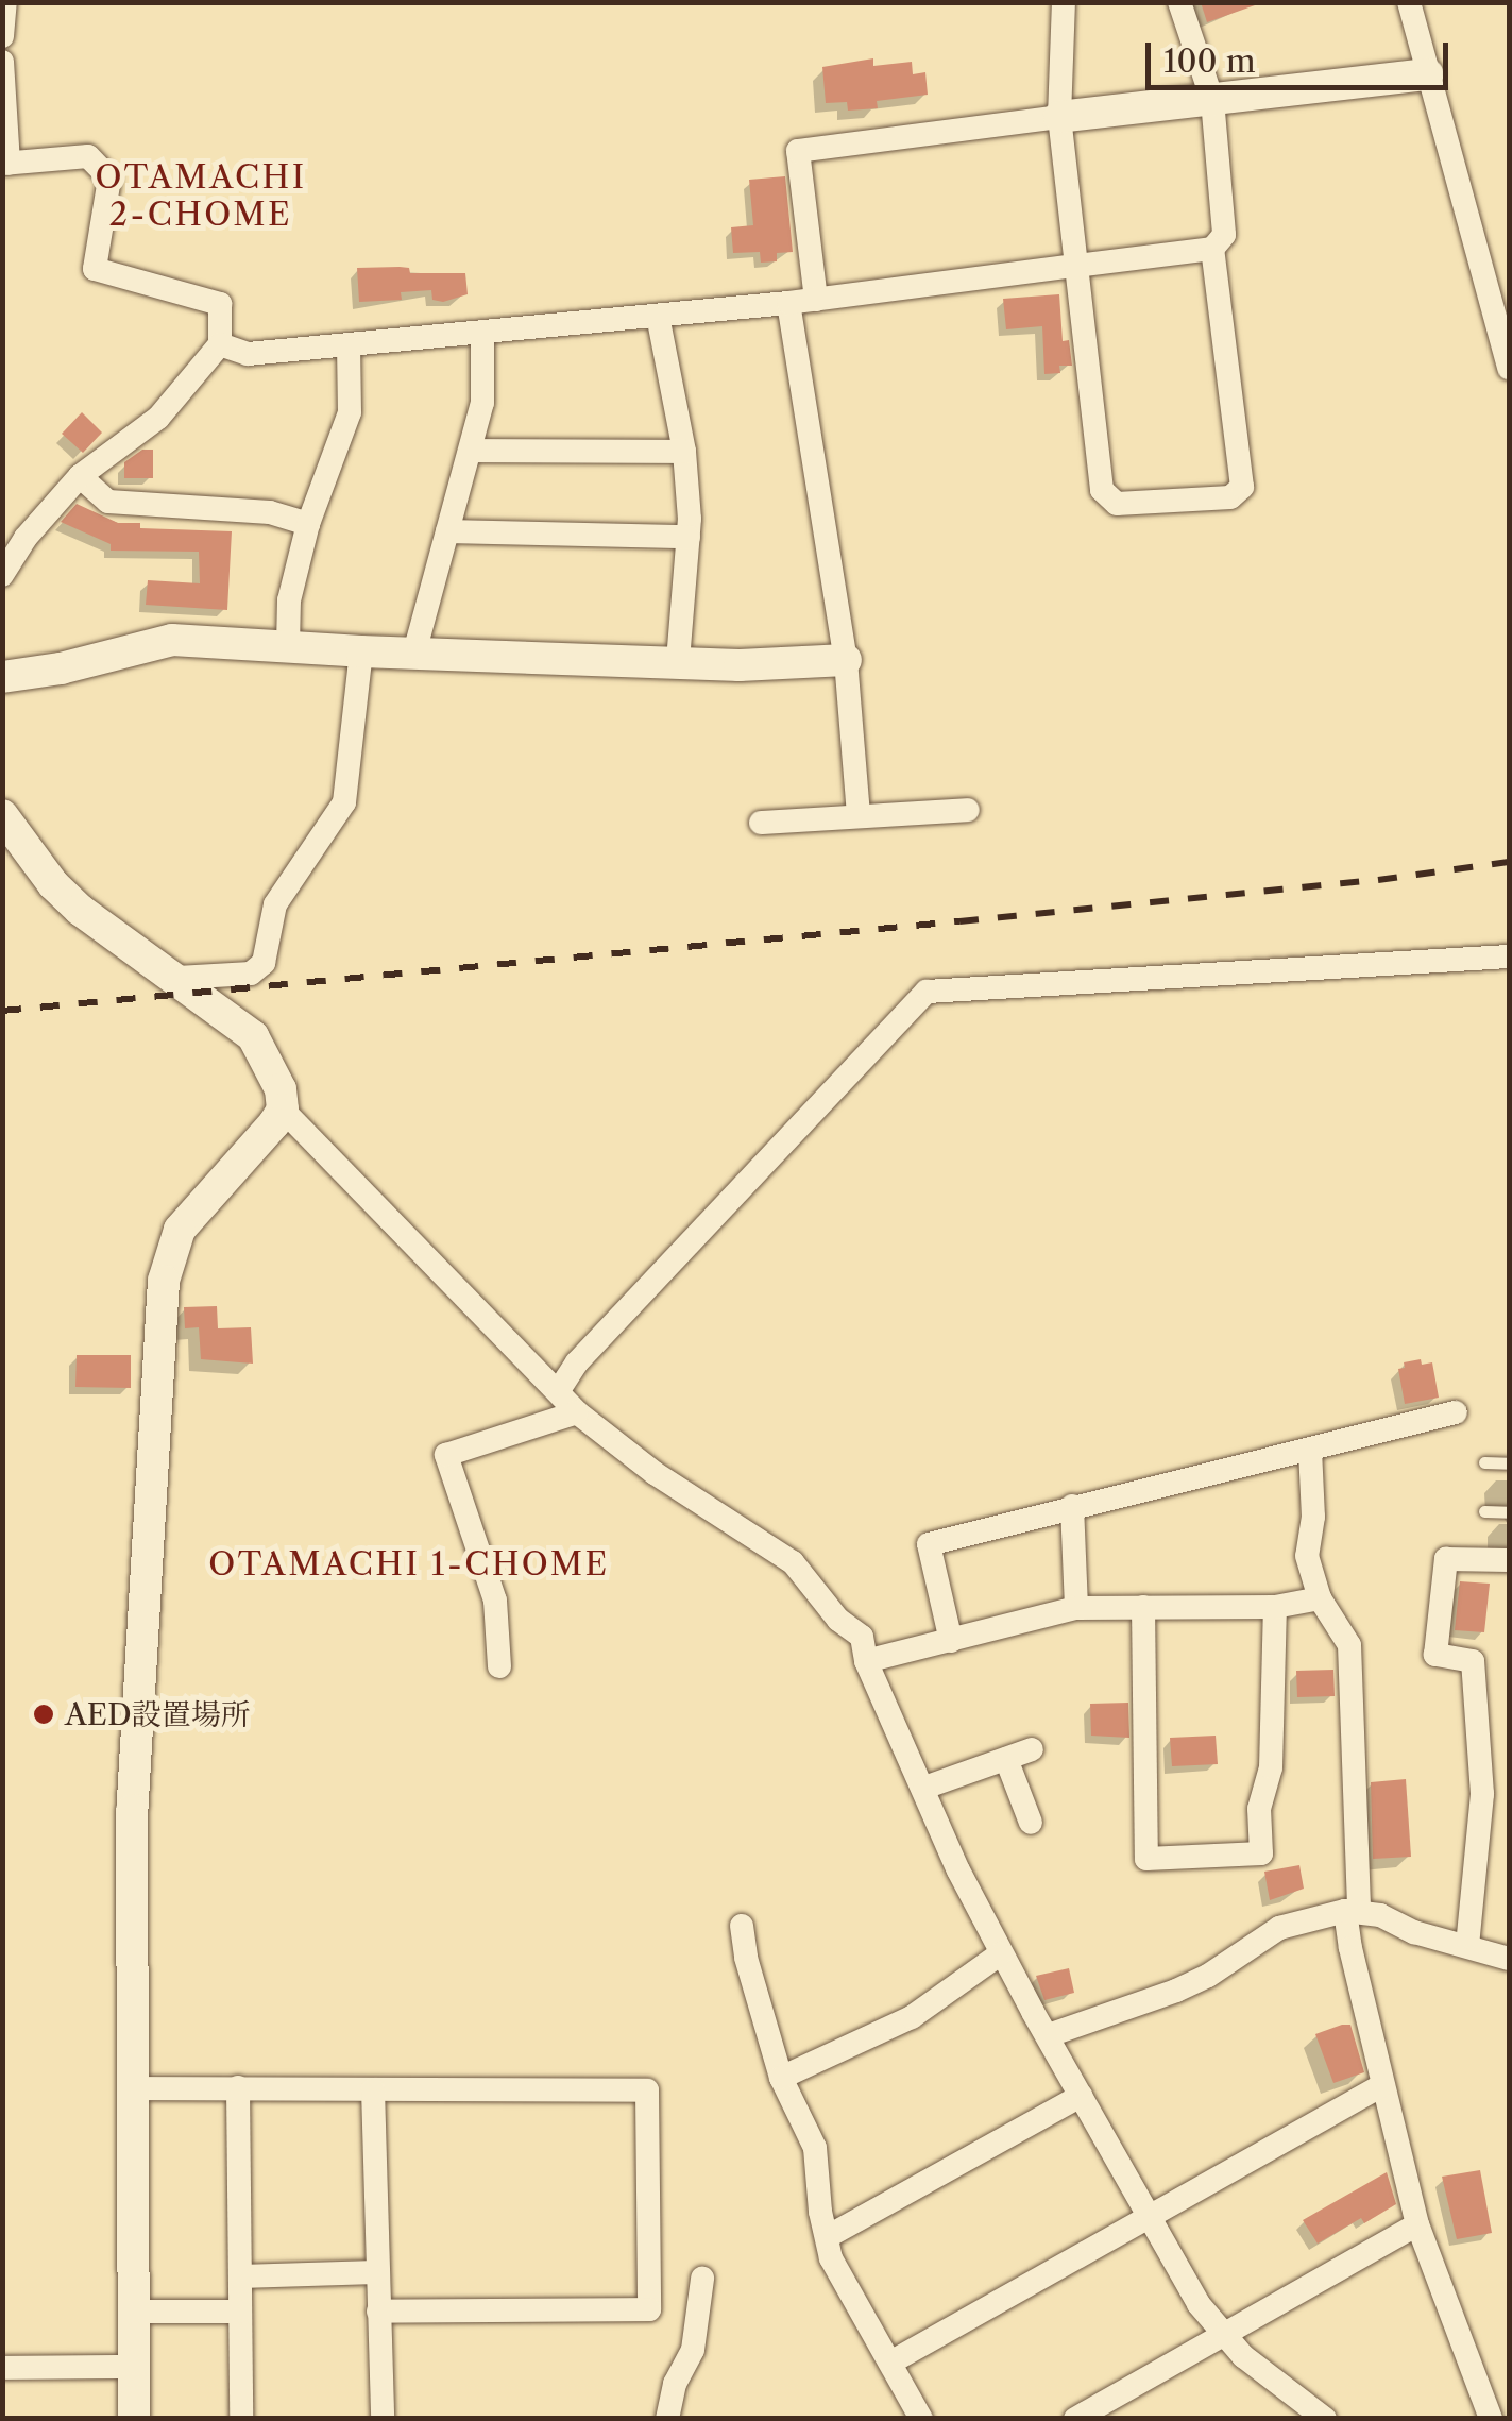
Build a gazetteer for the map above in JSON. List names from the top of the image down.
{
  "districts": ["OTAMACHI 2-CHOME", "OTAMACHI 1-CHOME"],
  "places": ["AED設置場所"],
  "scale_bar": "100 m"
}
